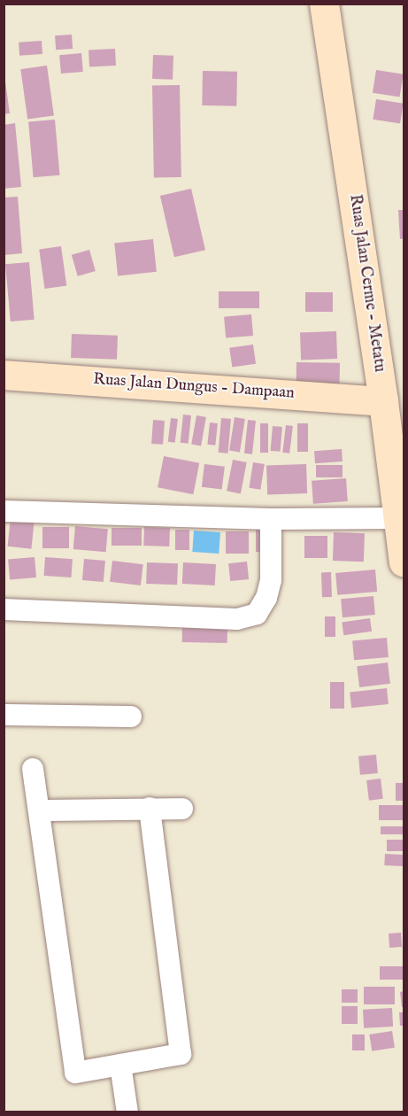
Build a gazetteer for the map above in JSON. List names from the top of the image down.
{
  "streets": {
    "main road": ["Ruas Jalan Cerme - Metatu", "Ruas Jalan Dungus - Dampaan"]
  },
  "crossings": [
    ["Ruas Jalan Cerme - Metatu", "Ruas Jalan Dungus - Dampaan"]
  ]
}
